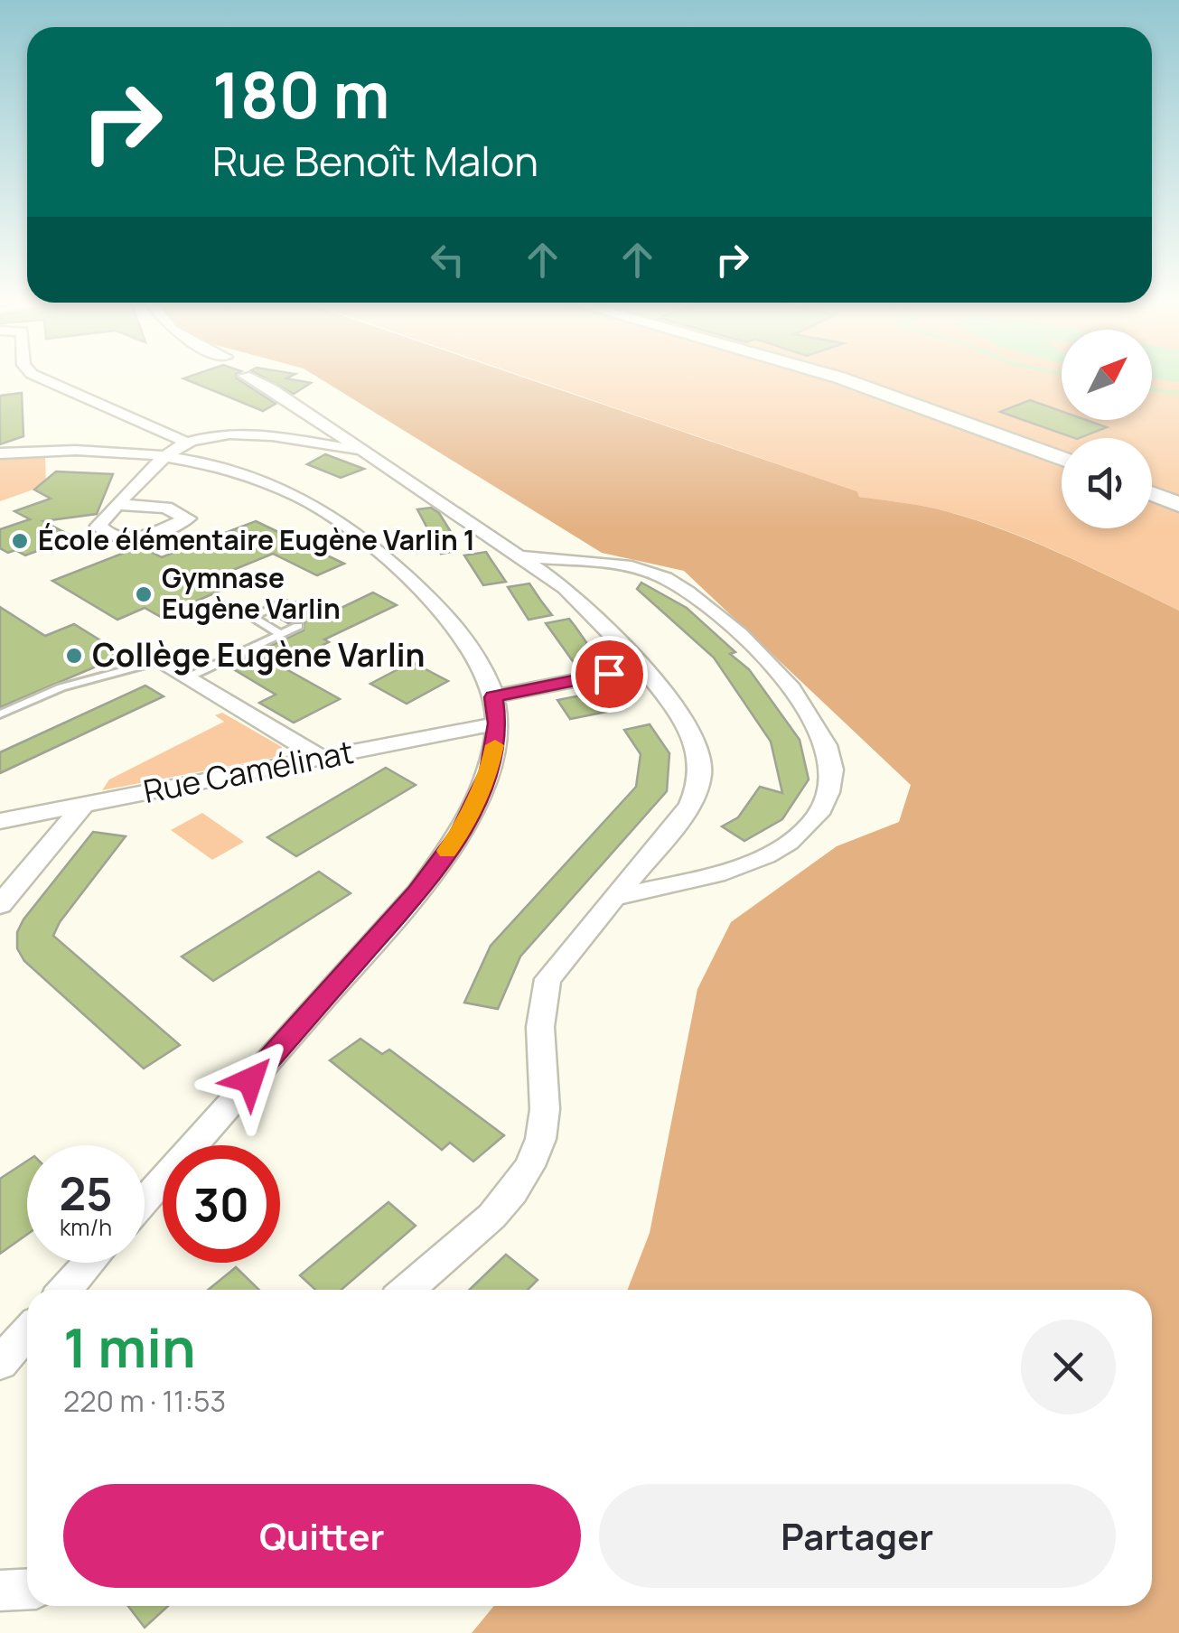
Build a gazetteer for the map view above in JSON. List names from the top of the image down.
{
  "streets": {
    "street": ["Rue Camélinat"]
  },
  "places": ["École élémentaire Eugène Varlin 1", "Gymnase Eugène Varlin", "Collège Eugène Varlin"],
  "north": "top right",
  "page": {
    "turn": ["180 m", "Rue Benoît Malon"],
    "speed": "25 km/h",
    "limit": "30",
    "heading": ["1 min", "220 m · 11:53"],
    "buttons": ["Quitter", "Partager"]
  }
}
